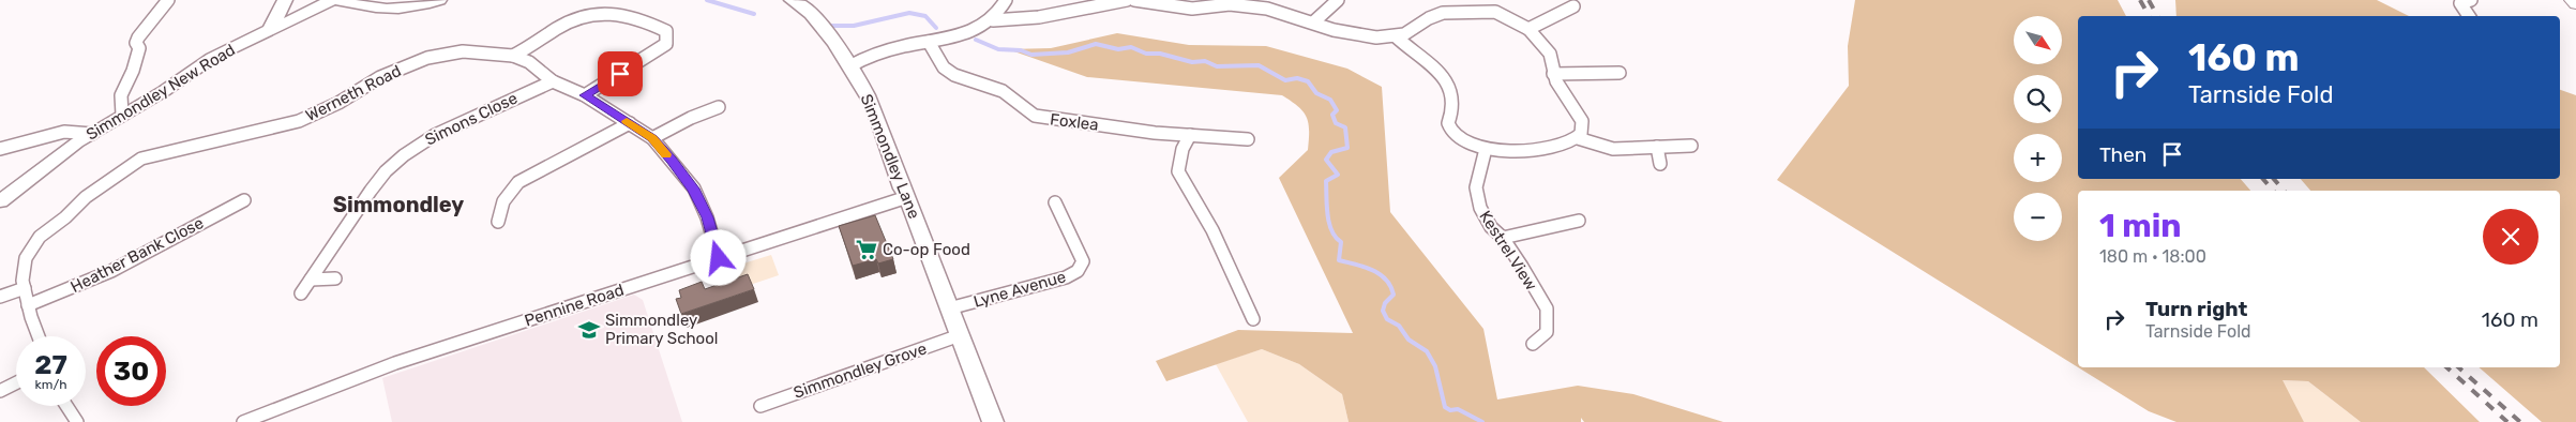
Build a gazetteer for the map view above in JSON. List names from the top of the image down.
{
  "streets": {
    "street": [
      "Simmondley New Road",
      "Werneth Road",
      "Simons Close",
      "Foxlea",
      "Simmondley Lane",
      "Kestrel View",
      "Heather Bank Close",
      "Lyne Avenue",
      "Pennine Road",
      "Simmondley Grove"
    ]
  },
  "crossings": [
    ["Werneth Road", "Simons Close"],
    ["Werneth Road", "Heather Bank Close"],
    ["Werneth Road", "Pennine Road"],
    ["Simmondley Lane", "Lyne Avenue"],
    ["Simmondley Lane", "Pennine Road"],
    ["Simmondley Lane", "Simmondley Grove"]
  ],
  "districts": ["Simmondley"],
  "places": {
    "supermarket": ["Co-op Food"],
    "school or university": ["Simmondley Primary School"]
  },
  "north": "bottom right",
  "page": {
    "map_buttons": ["+", "−"],
    "turn": ["160 m", "Tarnside Fold"],
    "then": "Then",
    "heading": ["1 min", "180 m · 18:00"],
    "list": [
      {
        "name": "Turn right",
        "note": "Tarnside Fold",
        "value": "160 m"
      }
    ],
    "speed": "27 km/h",
    "limit": "30"
  }
}
